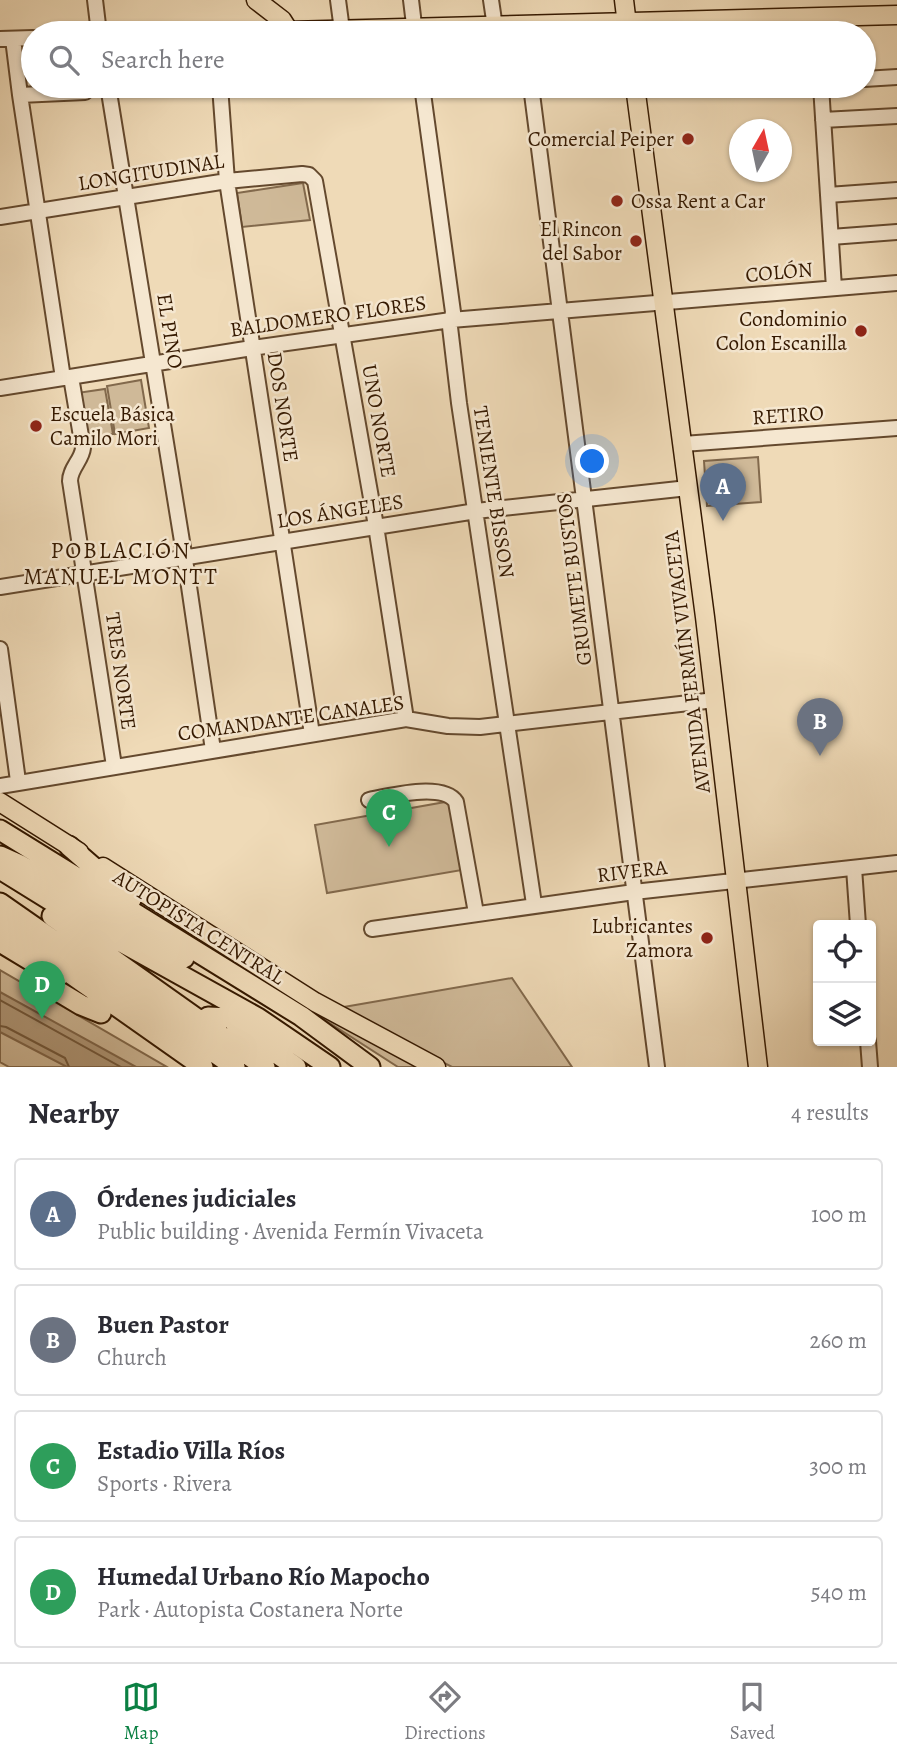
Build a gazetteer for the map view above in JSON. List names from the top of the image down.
{
  "streets": {
    "highway": ["AUTOPISTA CENTRAL"],
    "main road": ["AVENIDA FERMÍN VIVACETA"],
    "street": [
      "LONGITUDINAL",
      "COLÓN",
      "BALDOMERO FLORES",
      "EL PINO",
      "DOS NORTE",
      "RETIRO",
      "UNO NORTE",
      "TENIENTE BISSON",
      "LOS ÁNGELES",
      "GRUMETE BUSTOS",
      "TRES NORTE",
      "COMANDANTE CANALES",
      "RIVERA"
    ]
  },
  "crossings": [
    ["LONGITUDINAL", "EL PINO"],
    ["LONGITUDINAL", "DOS NORTE"],
    ["LONGITUDINAL", "UNO NORTE"],
    ["LONGITUDINAL", "TRES NORTE"],
    ["COLÓN", "BALDOMERO FLORES"],
    ["COLÓN", "AVENIDA FERMÍN VIVACETA"],
    ["BALDOMERO FLORES", "EL PINO"],
    ["BALDOMERO FLORES", "DOS NORTE"],
    ["BALDOMERO FLORES", "UNO NORTE"],
    ["BALDOMERO FLORES", "TENIENTE BISSON"],
    ["BALDOMERO FLORES", "GRUMETE BUSTOS"],
    ["BALDOMERO FLORES", "AVENIDA FERMÍN VIVACETA"],
    ["BALDOMERO FLORES", "TRES NORTE"],
    ["EL PINO", "LOS ÁNGELES"],
    ["EL PINO", "COMANDANTE CANALES"],
    ["DOS NORTE", "LOS ÁNGELES"],
    ["DOS NORTE", "COMANDANTE CANALES"],
    ["RETIRO", "AVENIDA FERMÍN VIVACETA"],
    ["UNO NORTE", "LOS ÁNGELES"],
    ["UNO NORTE", "COMANDANTE CANALES"],
    ["TENIENTE BISSON", "LOS ÁNGELES"],
    ["TENIENTE BISSON", "COMANDANTE CANALES"],
    ["TENIENTE BISSON", "RIVERA"],
    ["LOS ÁNGELES", "GRUMETE BUSTOS"],
    ["LOS ÁNGELES", "AVENIDA FERMÍN VIVACETA"],
    ["LOS ÁNGELES", "TRES NORTE"],
    ["GRUMETE BUSTOS", "COMANDANTE CANALES"],
    ["GRUMETE BUSTOS", "RIVERA"],
    ["AVENIDA FERMÍN VIVACETA", "COMANDANTE CANALES"],
    ["AVENIDA FERMÍN VIVACETA", "RIVERA"],
    ["TRES NORTE", "COMANDANTE CANALES"]
  ],
  "districts": ["POBLACIÓN MANUEL MONTT"],
  "places": [
    "Comercial Peiper",
    "Ossa Rent a Car",
    "El Rincon del Sabor",
    "Condominio Colon Escanilla",
    "Escuela Básica Camilo Mori",
    "Lubricantes Zamora"
  ],
  "north": "top",
  "page": {
    "search": "Search here",
    "pins": [
      "A",
      "B",
      "C",
      "D"
    ],
    "heading": ["Nearby", "4 results"],
    "list": [
      {
        "mark": "A",
        "name": "Órdenes judiciales",
        "note": "Public building · Avenida Fermín Vivaceta",
        "value": "100 m"
      },
      {
        "mark": "B",
        "name": "Buen Pastor",
        "note": "Church",
        "value": "260 m"
      },
      {
        "mark": "C",
        "name": "Estadio Villa Ríos",
        "note": "Sports · Rivera",
        "value": "300 m"
      },
      {
        "mark": "D",
        "name": "Humedal Urbano Río Mapocho",
        "note": "Park · Autopista Costanera Norte",
        "value": "540 m"
      }
    ],
    "nav": ["Map", "Directions", "Saved"]
  }
}
